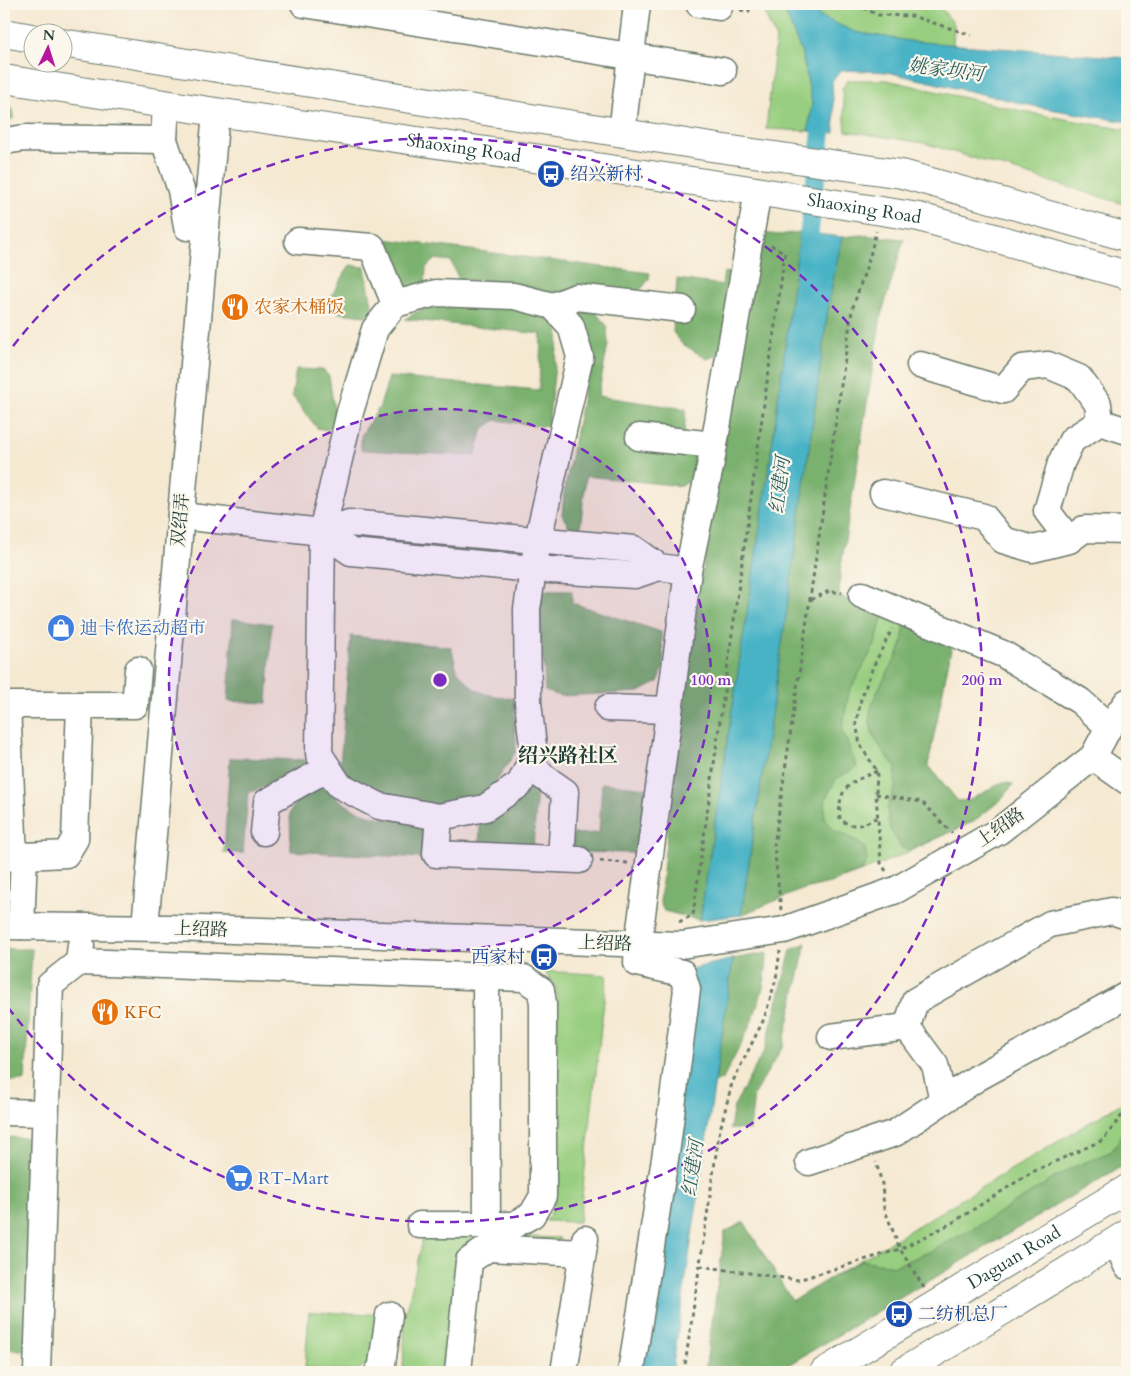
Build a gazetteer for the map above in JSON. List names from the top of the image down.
{
  "streets": {
    "main road": ["Shaoxing Road", "Daguan Road"],
    "street": ["双绍弄", "上绍路"]
  },
  "crossings": [
    ["Shaoxing Road", "双绍弄"],
    ["双绍弄", "上绍路"]
  ],
  "districts": ["绍兴路社区"],
  "water": ["姚家坝河", "红建河"],
  "places": {
    "bus stop": ["绍兴新村", "西家村", "二纺机总厂"],
    "restaurant": ["农家木桶饭", "KFC"],
    "shop": ["迪卡侬运动超市"],
    "supermarket": ["RT-Mart"]
  },
  "north": "top",
  "rings": ["100 m", "200 m"]
}
